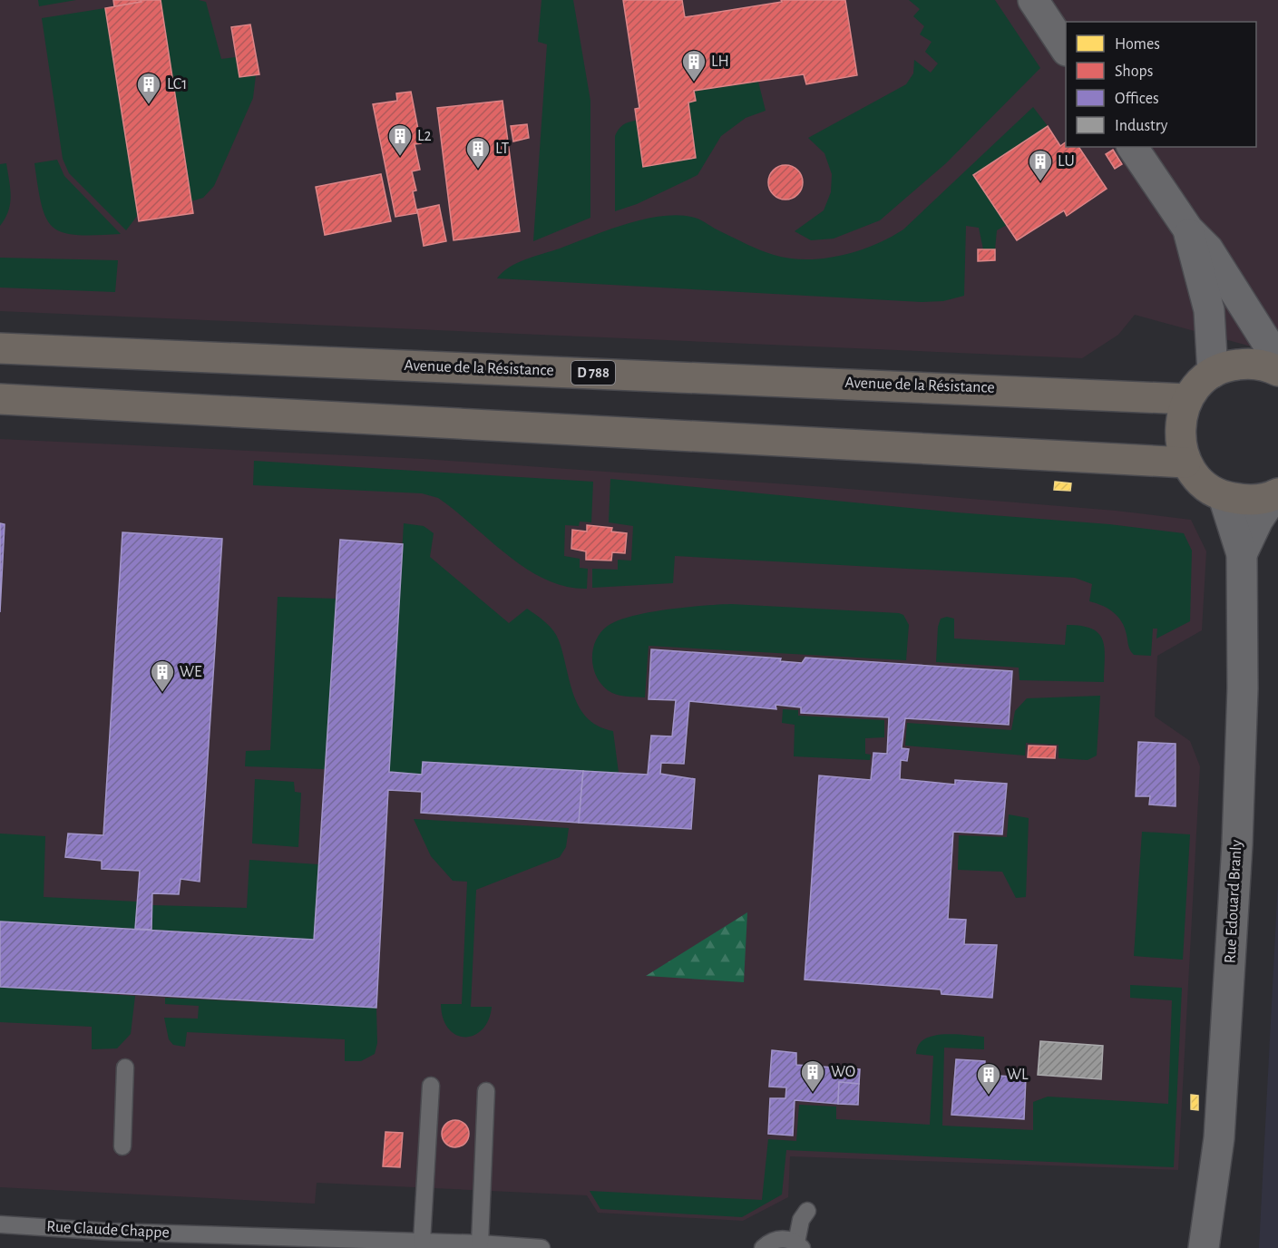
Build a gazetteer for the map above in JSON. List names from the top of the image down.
{
  "streets": {
    "main road": ["Avenue de la Résistance", "D 788"],
    "street": ["Rue Edouard Branly"],
    "lane": ["Rue Claude Chappe"]
  },
  "places": {
    "building": [
      "LH",
      "LC1",
      "L2",
      "LT",
      "LU",
      "WE",
      "WO",
      "WL"
    ]
  },
  "legend": [
    "Homes",
    "Shops",
    "Offices",
    "Industry"
  ]
}
